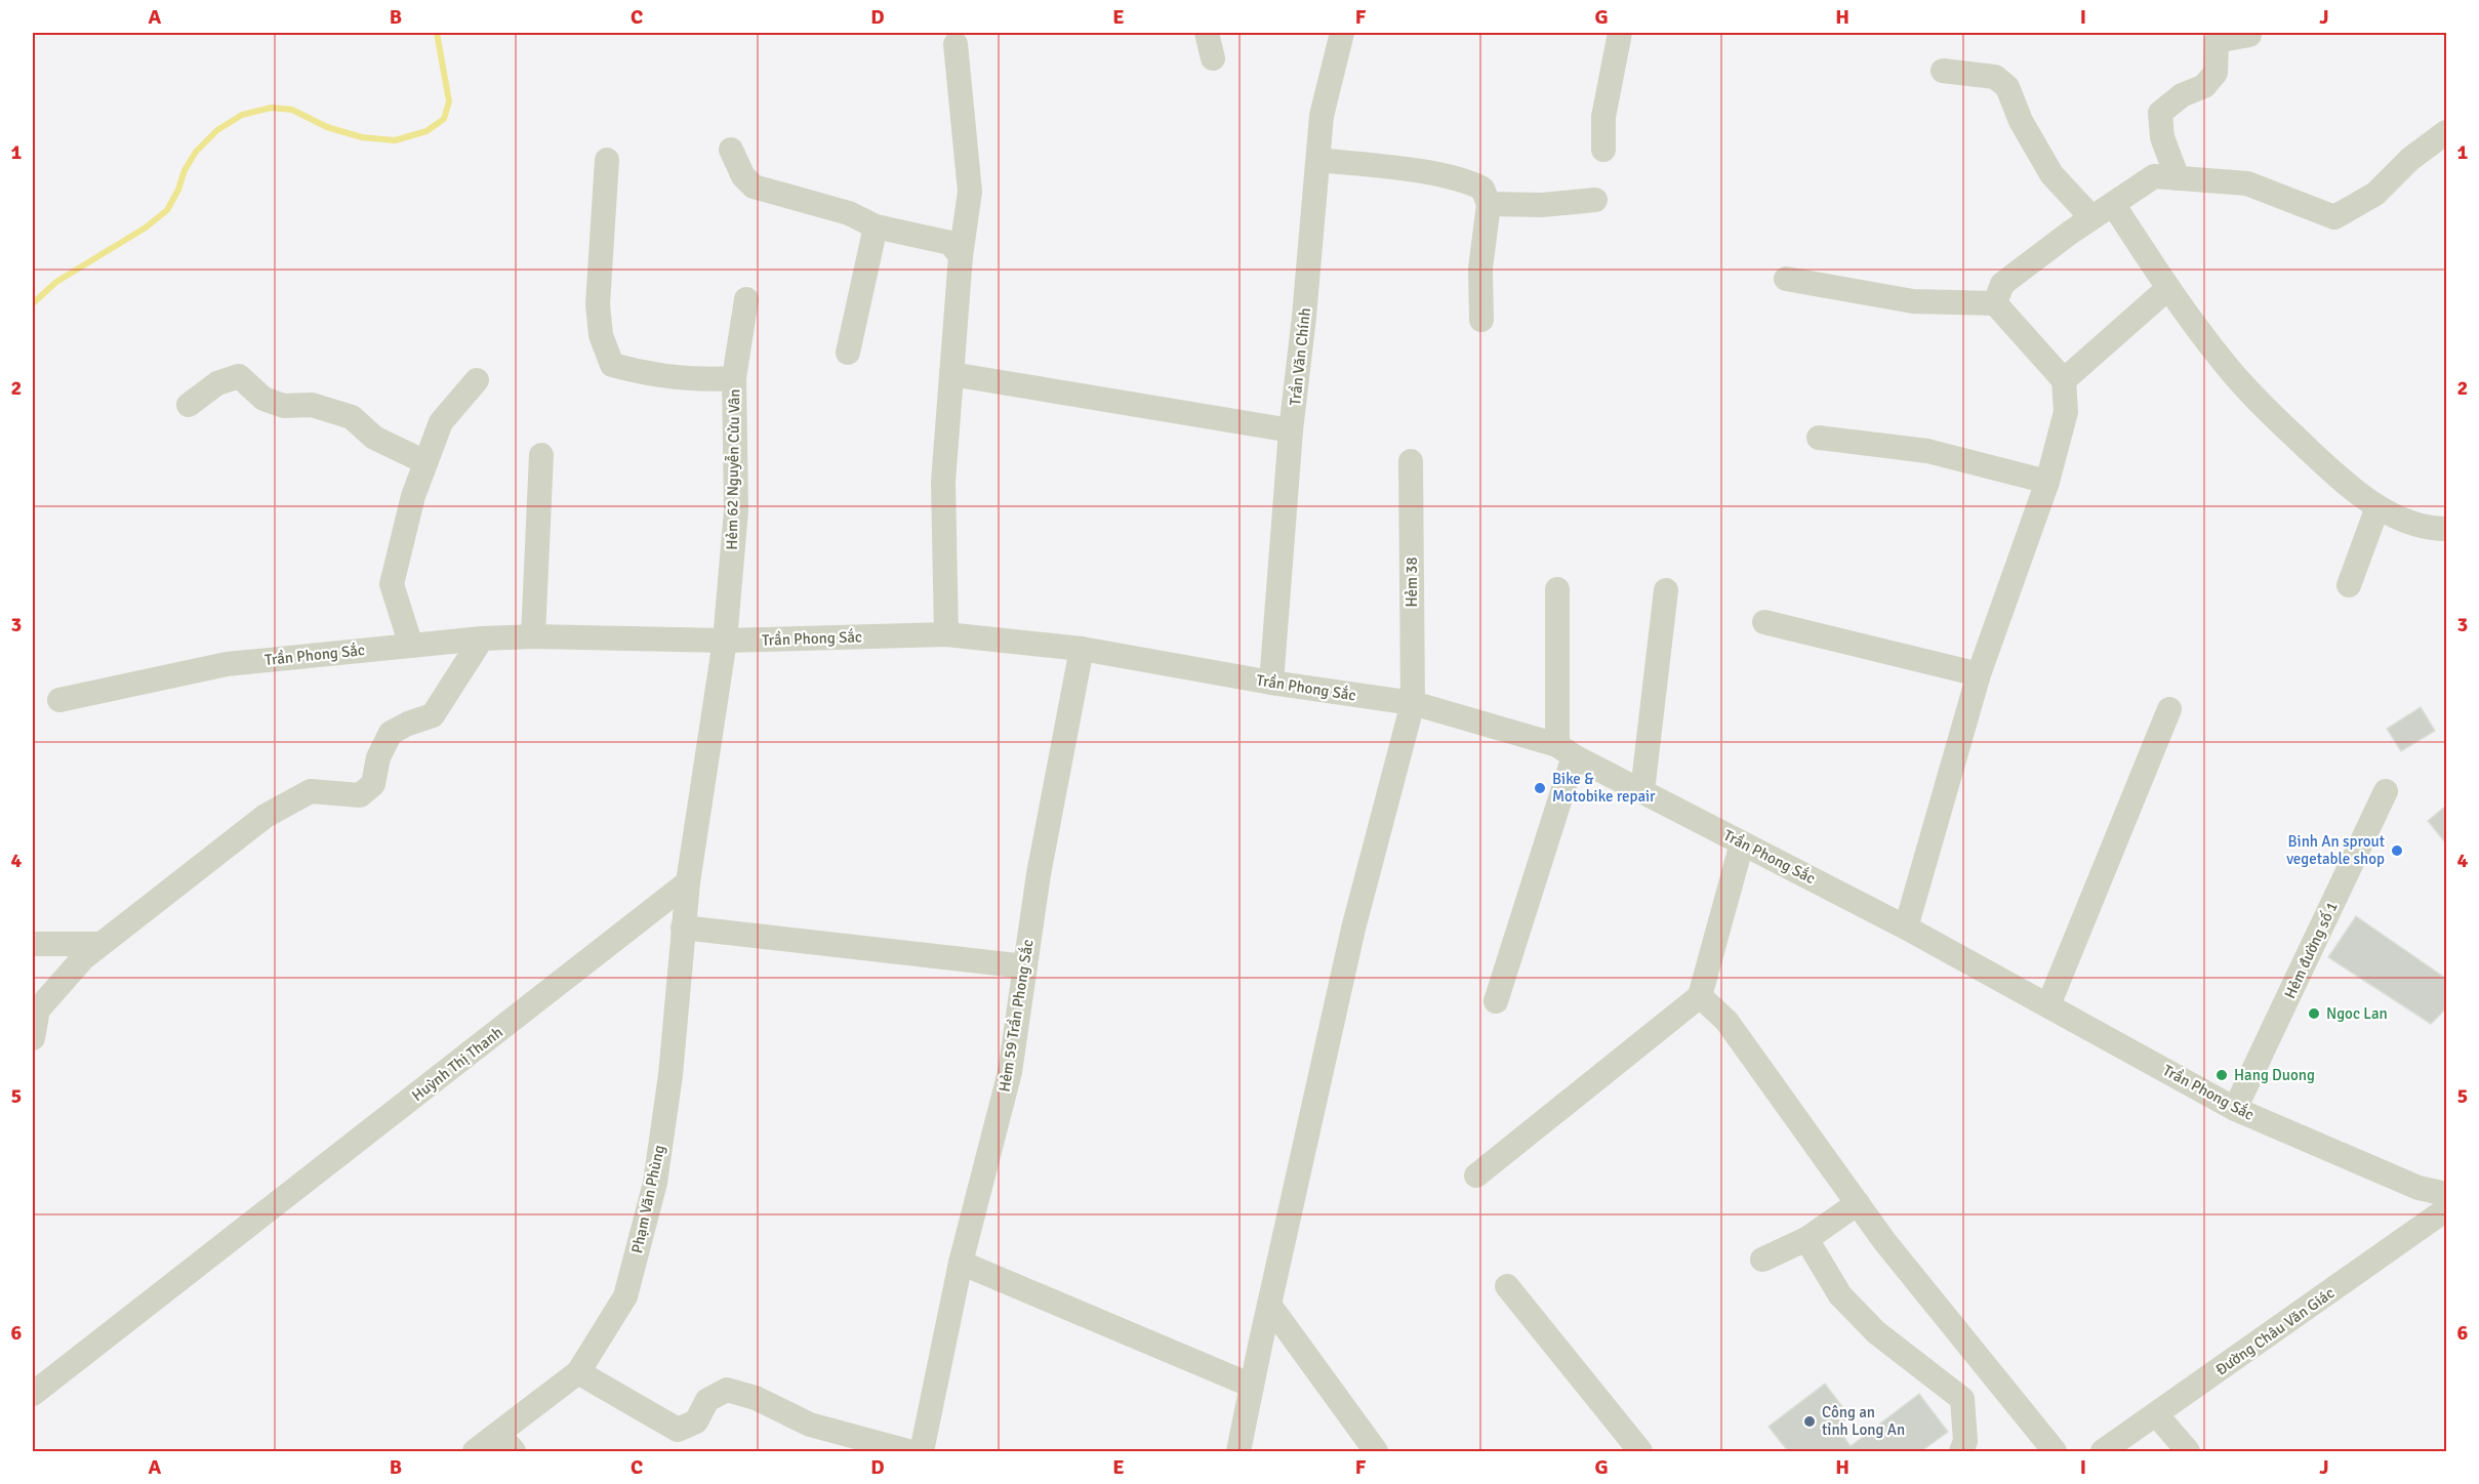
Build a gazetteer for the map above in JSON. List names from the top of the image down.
{
  "streets": {
    "street": [
      "Trần Văn Chính",
      "Hẻm 62 Nguyễn Cửu Vân",
      "Hẻm 38",
      "Trần Phong Sắc",
      "Hẻm đường số 1",
      "Hẻm 59 Trần Phong Sắc",
      "Huỳnh Thị Thanh",
      "Phạm Văn Phùng",
      "Đường Châu Văn Giác"
    ]
  },
  "crossings": [
    ["Trần Văn Chính", "Trần Phong Sắc"],
    ["Hẻm 62 Nguyễn Cửu Vân", "Trần Phong Sắc"],
    ["Hẻm 38", "Trần Phong Sắc"],
    ["Trần Phong Sắc", "Hẻm đường số 1"],
    ["Trần Phong Sắc", "Hẻm 59 Trần Phong Sắc"],
    ["Huỳnh Thị Thanh", "Phạm Văn Phùng"]
  ],
  "places": [
    "Bike & Motobike repair",
    "Binh An sprout vegetable shop",
    "Ngoc Lan",
    "Hang Duong",
    "Công an tỉnh Long An"
  ],
  "grid": {
    "columns": [
      "A",
      "B",
      "C",
      "D",
      "E",
      "F",
      "G",
      "H",
      "I",
      "J"
    ],
    "rows": [
      "1",
      "2",
      "3",
      "4",
      "5",
      "6"
    ]
  }
}
